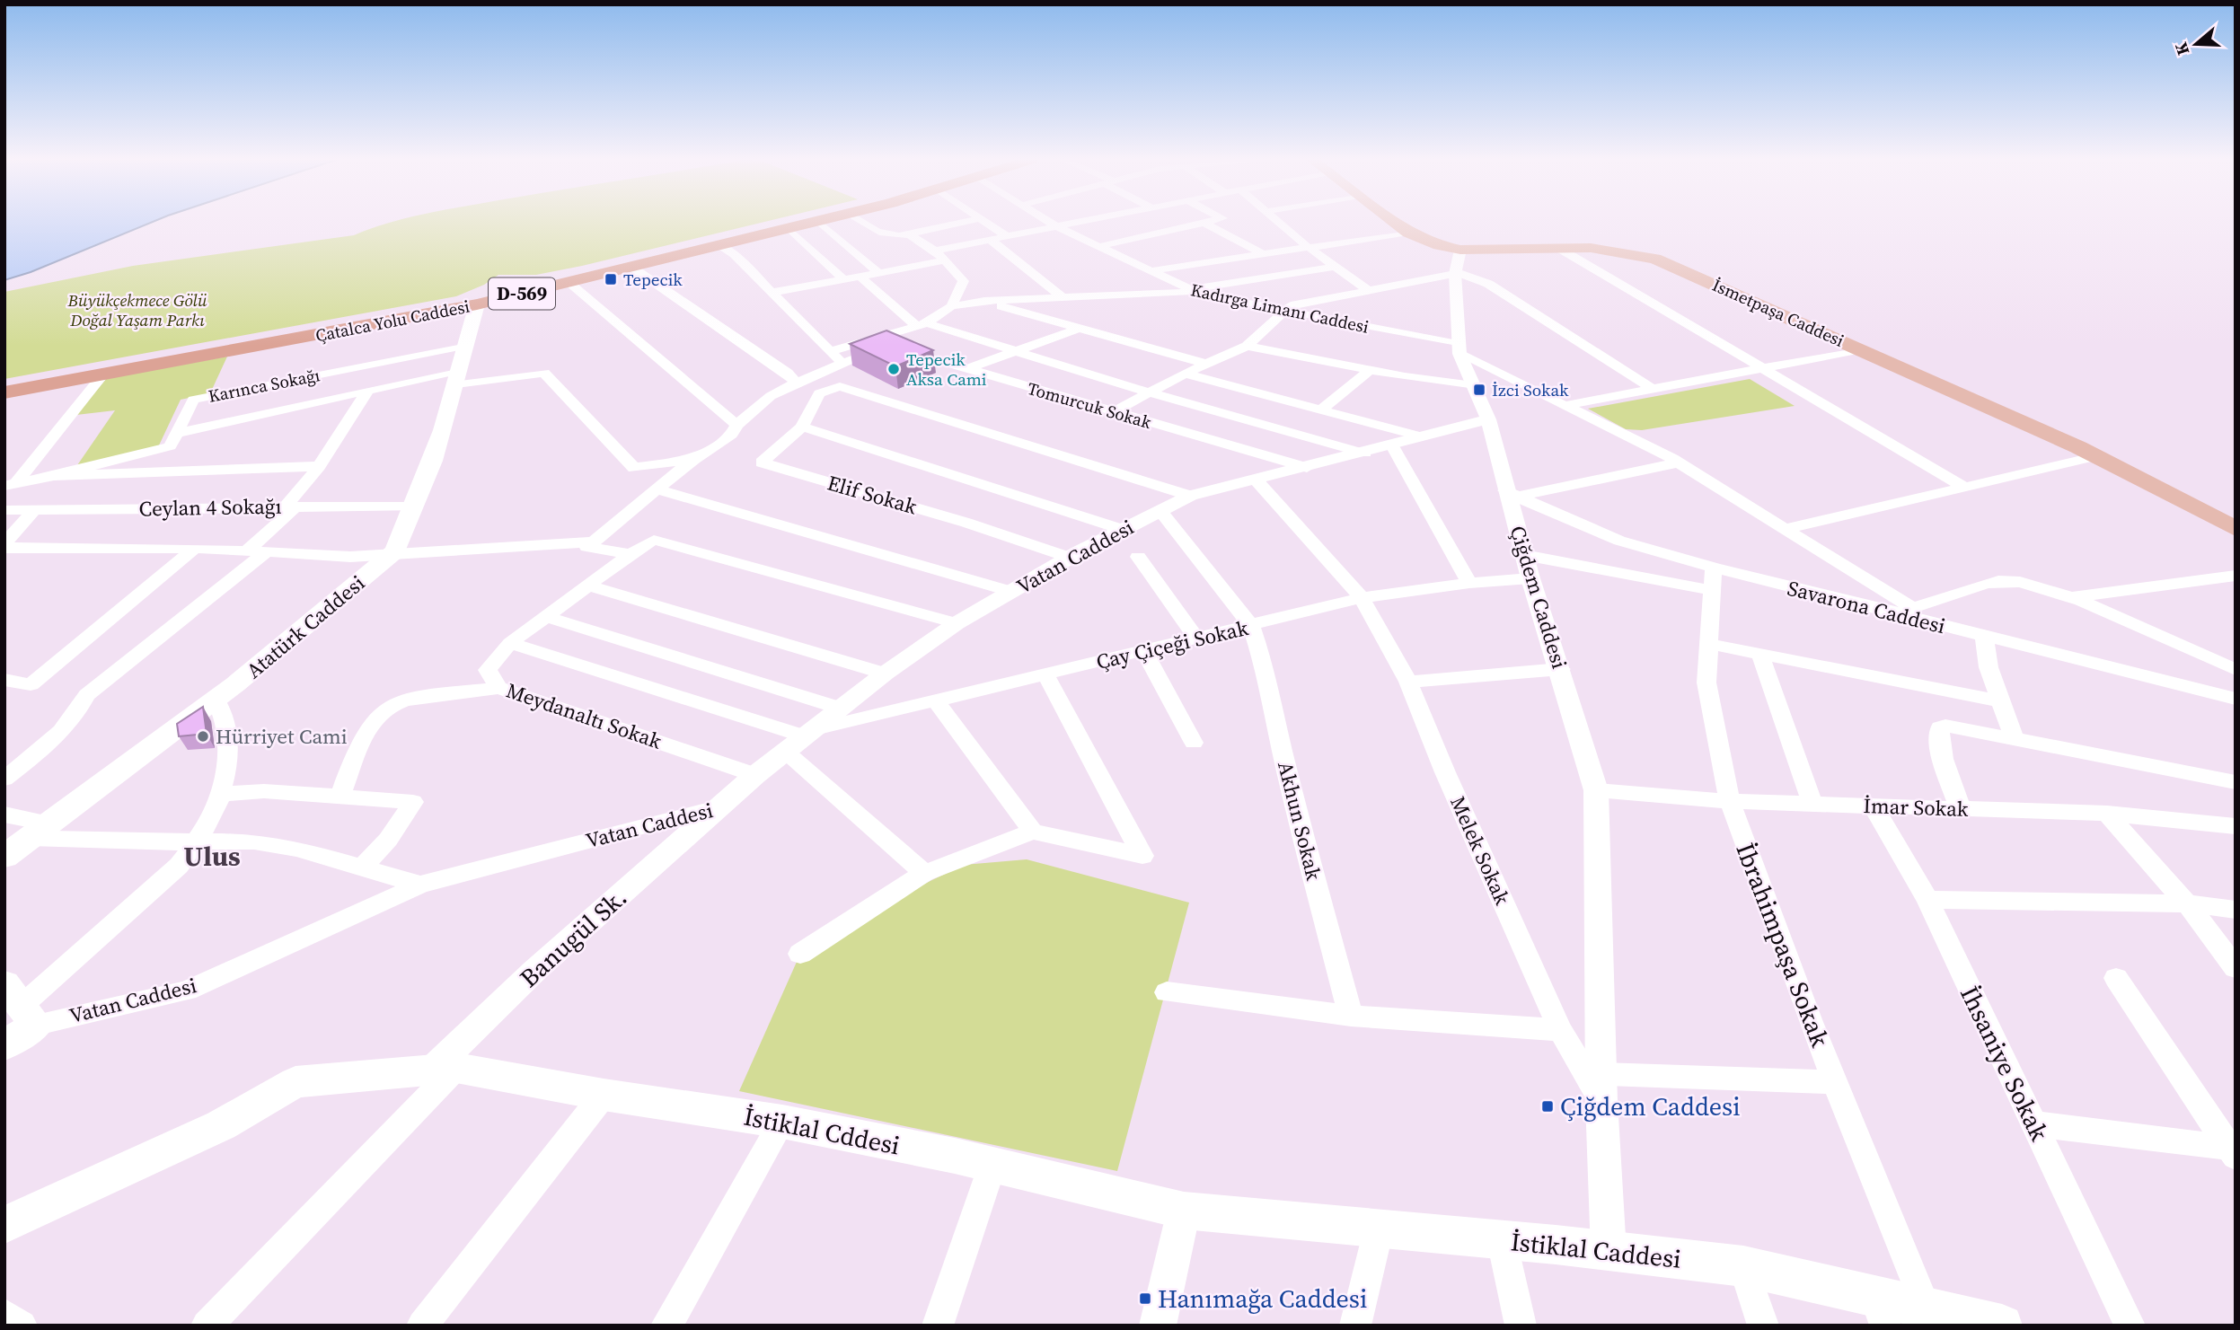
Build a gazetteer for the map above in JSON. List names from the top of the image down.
{
  "streets": {
    "highway": ["D-569", "Çatalca Yolu Caddesi"],
    "main road": [
      "İsmetpaşa Caddesi",
      "Atatürk Caddesi",
      "İstiklal Cddesi",
      "İstiklal Caddesi"
    ],
    "street": [
      "Kadırga Limanı Caddesi",
      "Karınca Sokağı",
      "Tomurcuk Sokak",
      "Elif Sokak",
      "Ceylan 4 Sokağı",
      "Vatan Caddesi",
      "Çiğdem Caddesi",
      "Savarona Caddesi",
      "Çay Çiçeği Sokak",
      "Meydanaltı Sokak",
      "İmar Sokak",
      "Akhun Sokak",
      "Melek Sokak",
      "Banugül Sk.",
      "İbrahimpaşa Sokak",
      "İhsaniye Sokak"
    ]
  },
  "crossings": [
    ["Kadırga Limanı Caddesi", "Çiğdem Caddesi"],
    ["İsmetpaşa Caddesi", "Çiğdem Caddesi"],
    ["Çatalca Yolu Caddesi", "Atatürk Caddesi"],
    ["Karınca Sokağı", "Atatürk Caddesi"],
    ["Tomurcuk Sokak", "Vatan Caddesi"],
    ["Elif Sokak", "Vatan Caddesi"],
    ["Ceylan 4 Sokağı", "Atatürk Caddesi"],
    ["Vatan Caddesi", "Çiğdem Caddesi"],
    ["Vatan Caddesi", "Çay Çiçeği Sokak"],
    ["Vatan Caddesi", "Meydanaltı Sokak"],
    ["Vatan Caddesi", "Akhun Sokak"],
    ["Vatan Caddesi", "Melek Sokak"],
    ["Vatan Caddesi", "Banugül Sk."],
    ["Çiğdem Caddesi", "Savarona Caddesi"],
    ["Çiğdem Caddesi", "Çay Çiçeği Sokak"],
    ["Çiğdem Caddesi", "İmar Sokak"],
    ["Çiğdem Caddesi", "Melek Sokak"],
    ["Çiğdem Caddesi", "İstiklal Caddesi"],
    ["Savarona Caddesi", "İbrahimpaşa Sokak"],
    ["Çay Çiçeği Sokak", "Akhun Sokak"],
    ["Çay Çiçeği Sokak", "Melek Sokak"],
    ["İmar Sokak", "İbrahimpaşa Sokak"],
    ["İmar Sokak", "İhsaniye Sokak"],
    ["Banugül Sk.", "İstiklal Cddesi"],
    ["İbrahimpaşa Sokak", "İstiklal Caddesi"],
    ["İstiklal Cddesi", "İstiklal Caddesi"]
  ],
  "districts": ["Ulus"],
  "parks": ["Büyükçekmece Gölü Doğal Yaşam Parkı"],
  "places": {
    "transit": [
      "Tepecik",
      "İzci Sokak",
      "Çiğdem Caddesi",
      "Hanımağa Caddesi"
    ],
    "other": ["Tepecik Aksa Cami", "Hürriyet Cami"]
  },
  "north": "left"
}
